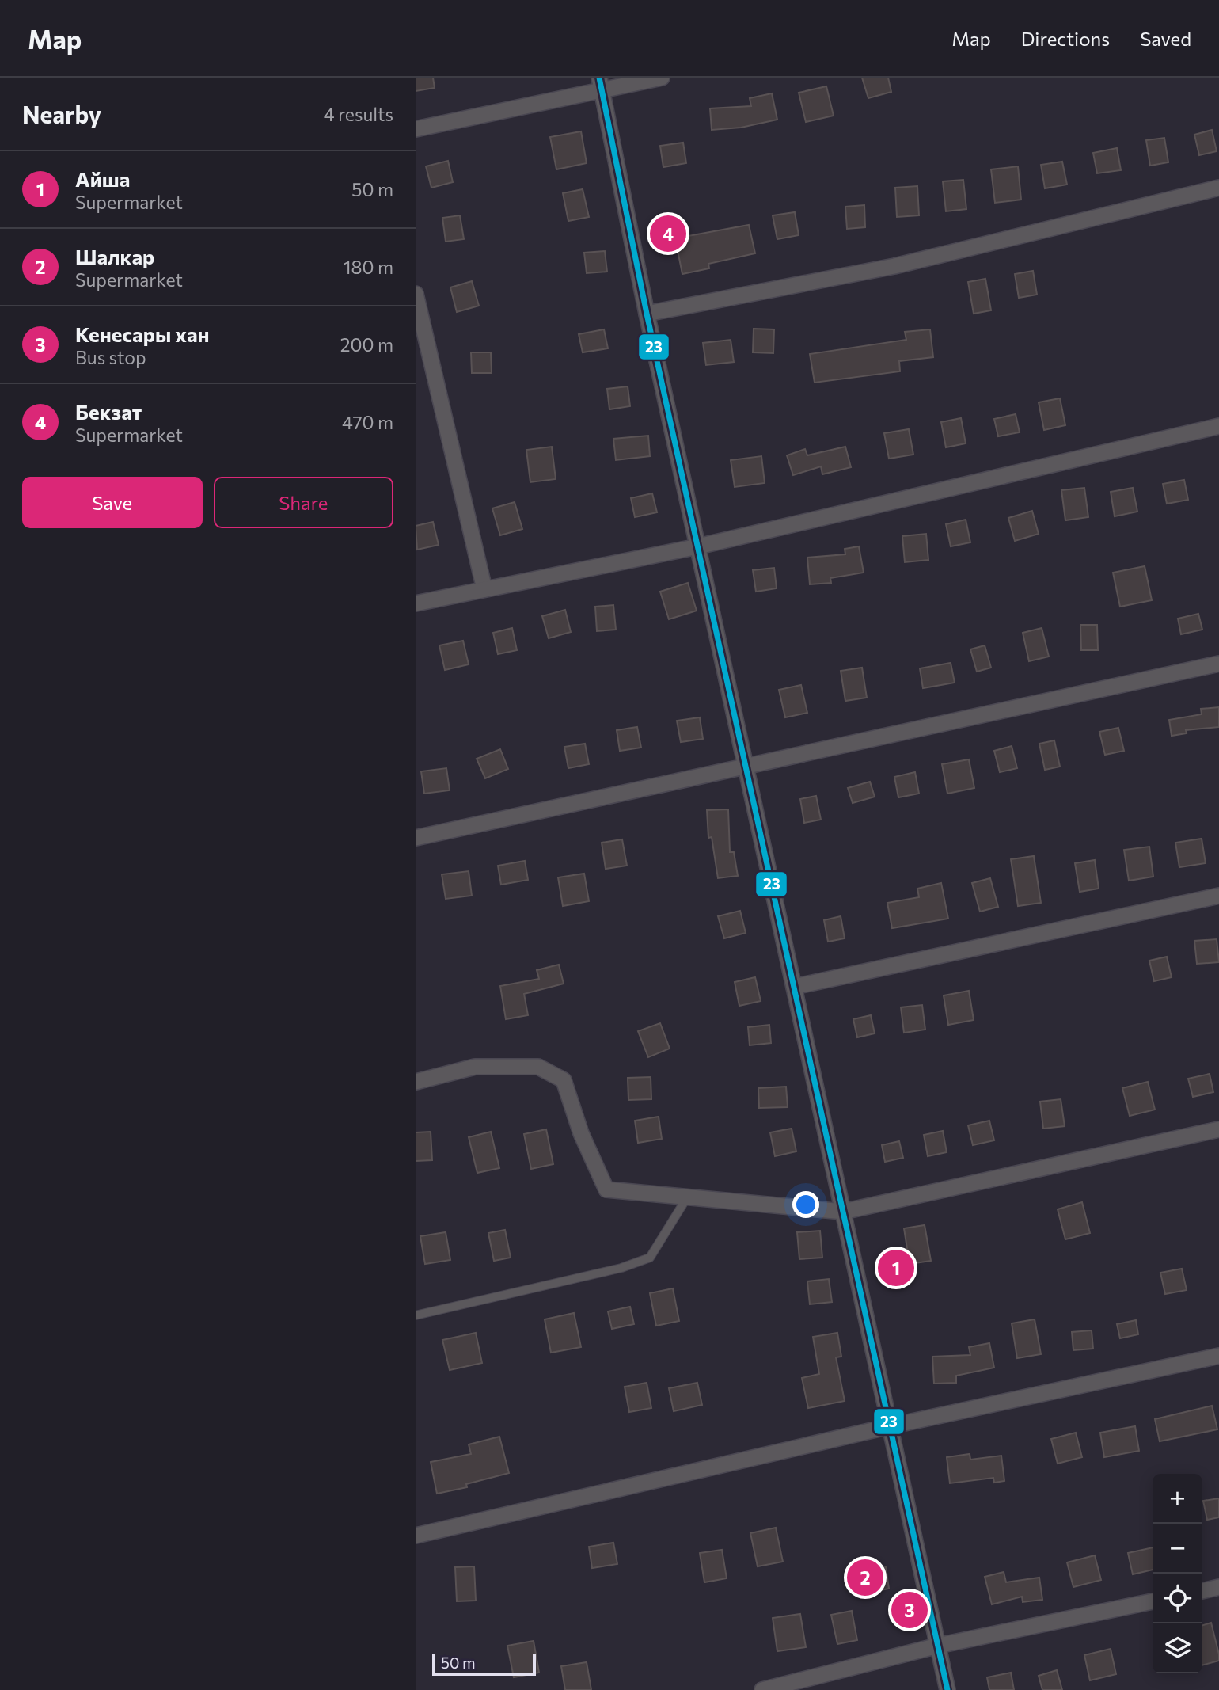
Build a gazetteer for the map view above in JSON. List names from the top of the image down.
{
  "lines": ["transit line 23"],
  "scale_bar": "50 m",
  "page": {
    "header": "Map",
    "nav": ["Map", "Directions", "Saved"],
    "heading": ["Nearby", "4 results"],
    "list": [
      {
        "mark": "1",
        "name": "Айша",
        "note": "Supermarket",
        "value": "50 m"
      },
      {
        "mark": "2",
        "name": "Шалкар",
        "note": "Supermarket",
        "value": "180 m"
      },
      {
        "mark": "3",
        "name": "Кенесары хан",
        "note": "Bus stop",
        "value": "200 m"
      },
      {
        "mark": "4",
        "name": "Бекзат",
        "note": "Supermarket",
        "value": "470 m"
      }
    ],
    "pins": [
      "4",
      "1",
      "2",
      "3"
    ],
    "buttons": ["Save", "Share"],
    "map_buttons": ["+", "−"],
    "scale": "50 m"
  }
}
